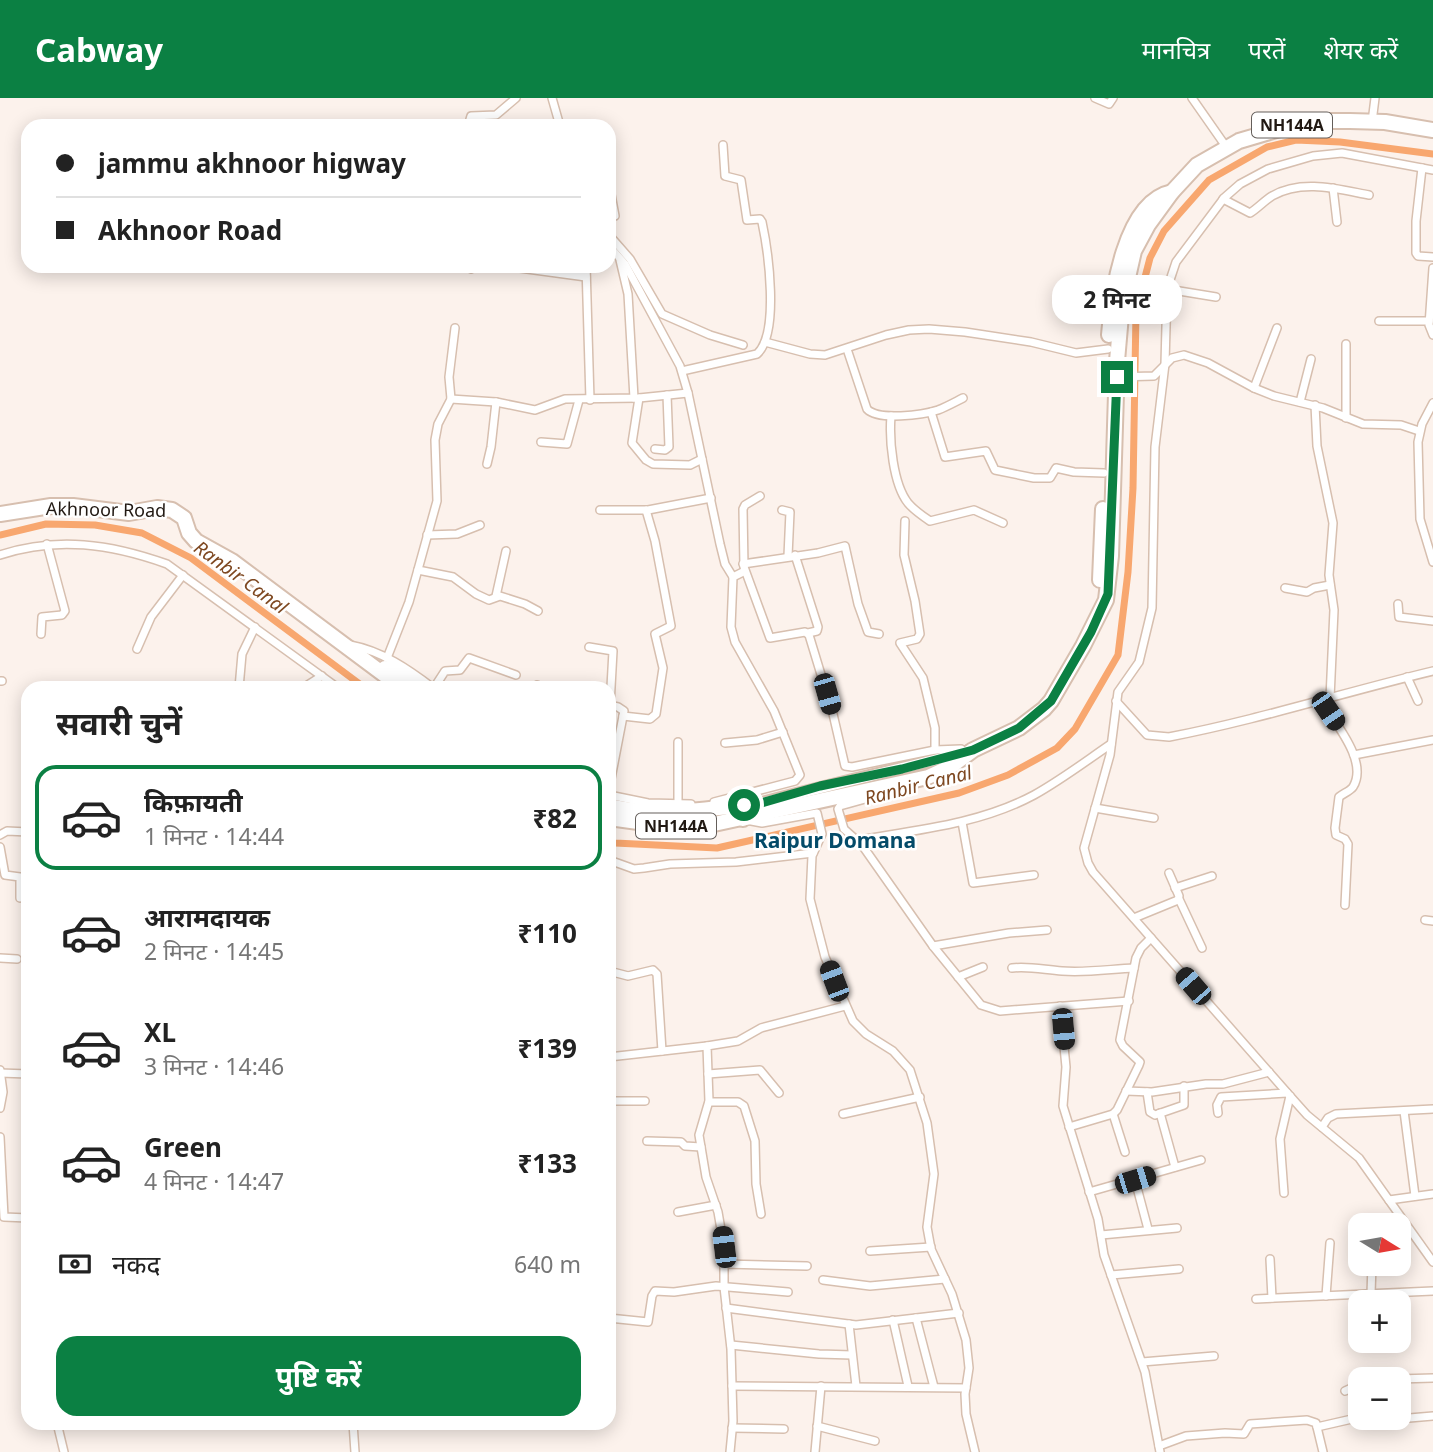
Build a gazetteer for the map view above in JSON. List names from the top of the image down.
{
  "streets": {
    "highway": ["NH144A", "Akhnoor Road"]
  },
  "districts": ["Raipur Domana"],
  "water": ["Ranbir Canal"],
  "north": "right",
  "page": {
    "header": "Cabway",
    "nav": ["मानचित्र", "परतें", "शेयर करें"],
    "banner": ["jammu akhnoor higway", "Akhnoor Road"],
    "bubble": "2 मिनट",
    "heading": "सवारी चुनें",
    "list": [
      {
        "name": "किफ़ायती",
        "note": "1 मिनट · 14:44",
        "value": "₹82"
      },
      {
        "name": "आरामदायक",
        "note": "2 मिनट · 14:45",
        "value": "₹110"
      },
      {
        "name": "XL",
        "note": "3 मिनट · 14:46",
        "value": "₹139"
      },
      {
        "name": "Green",
        "note": "4 मिनट · 14:47",
        "value": "₹133"
      }
    ],
    "map_buttons": ["+", "−"],
    "pay": ["नकद", "640 m"],
    "buttons": "पुष्टि करें"
  }
}
